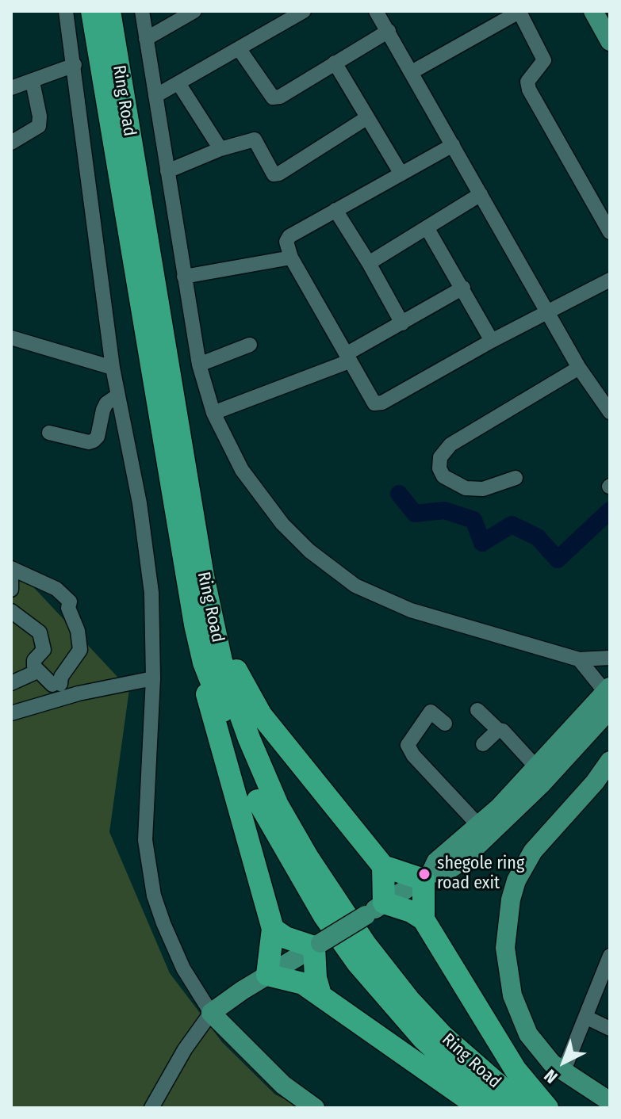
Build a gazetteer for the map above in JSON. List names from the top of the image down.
{
  "streets": {
    "highway": ["Ring Road"]
  },
  "places": ["shegole ring road exit"],
  "north": "bottom left"
}
